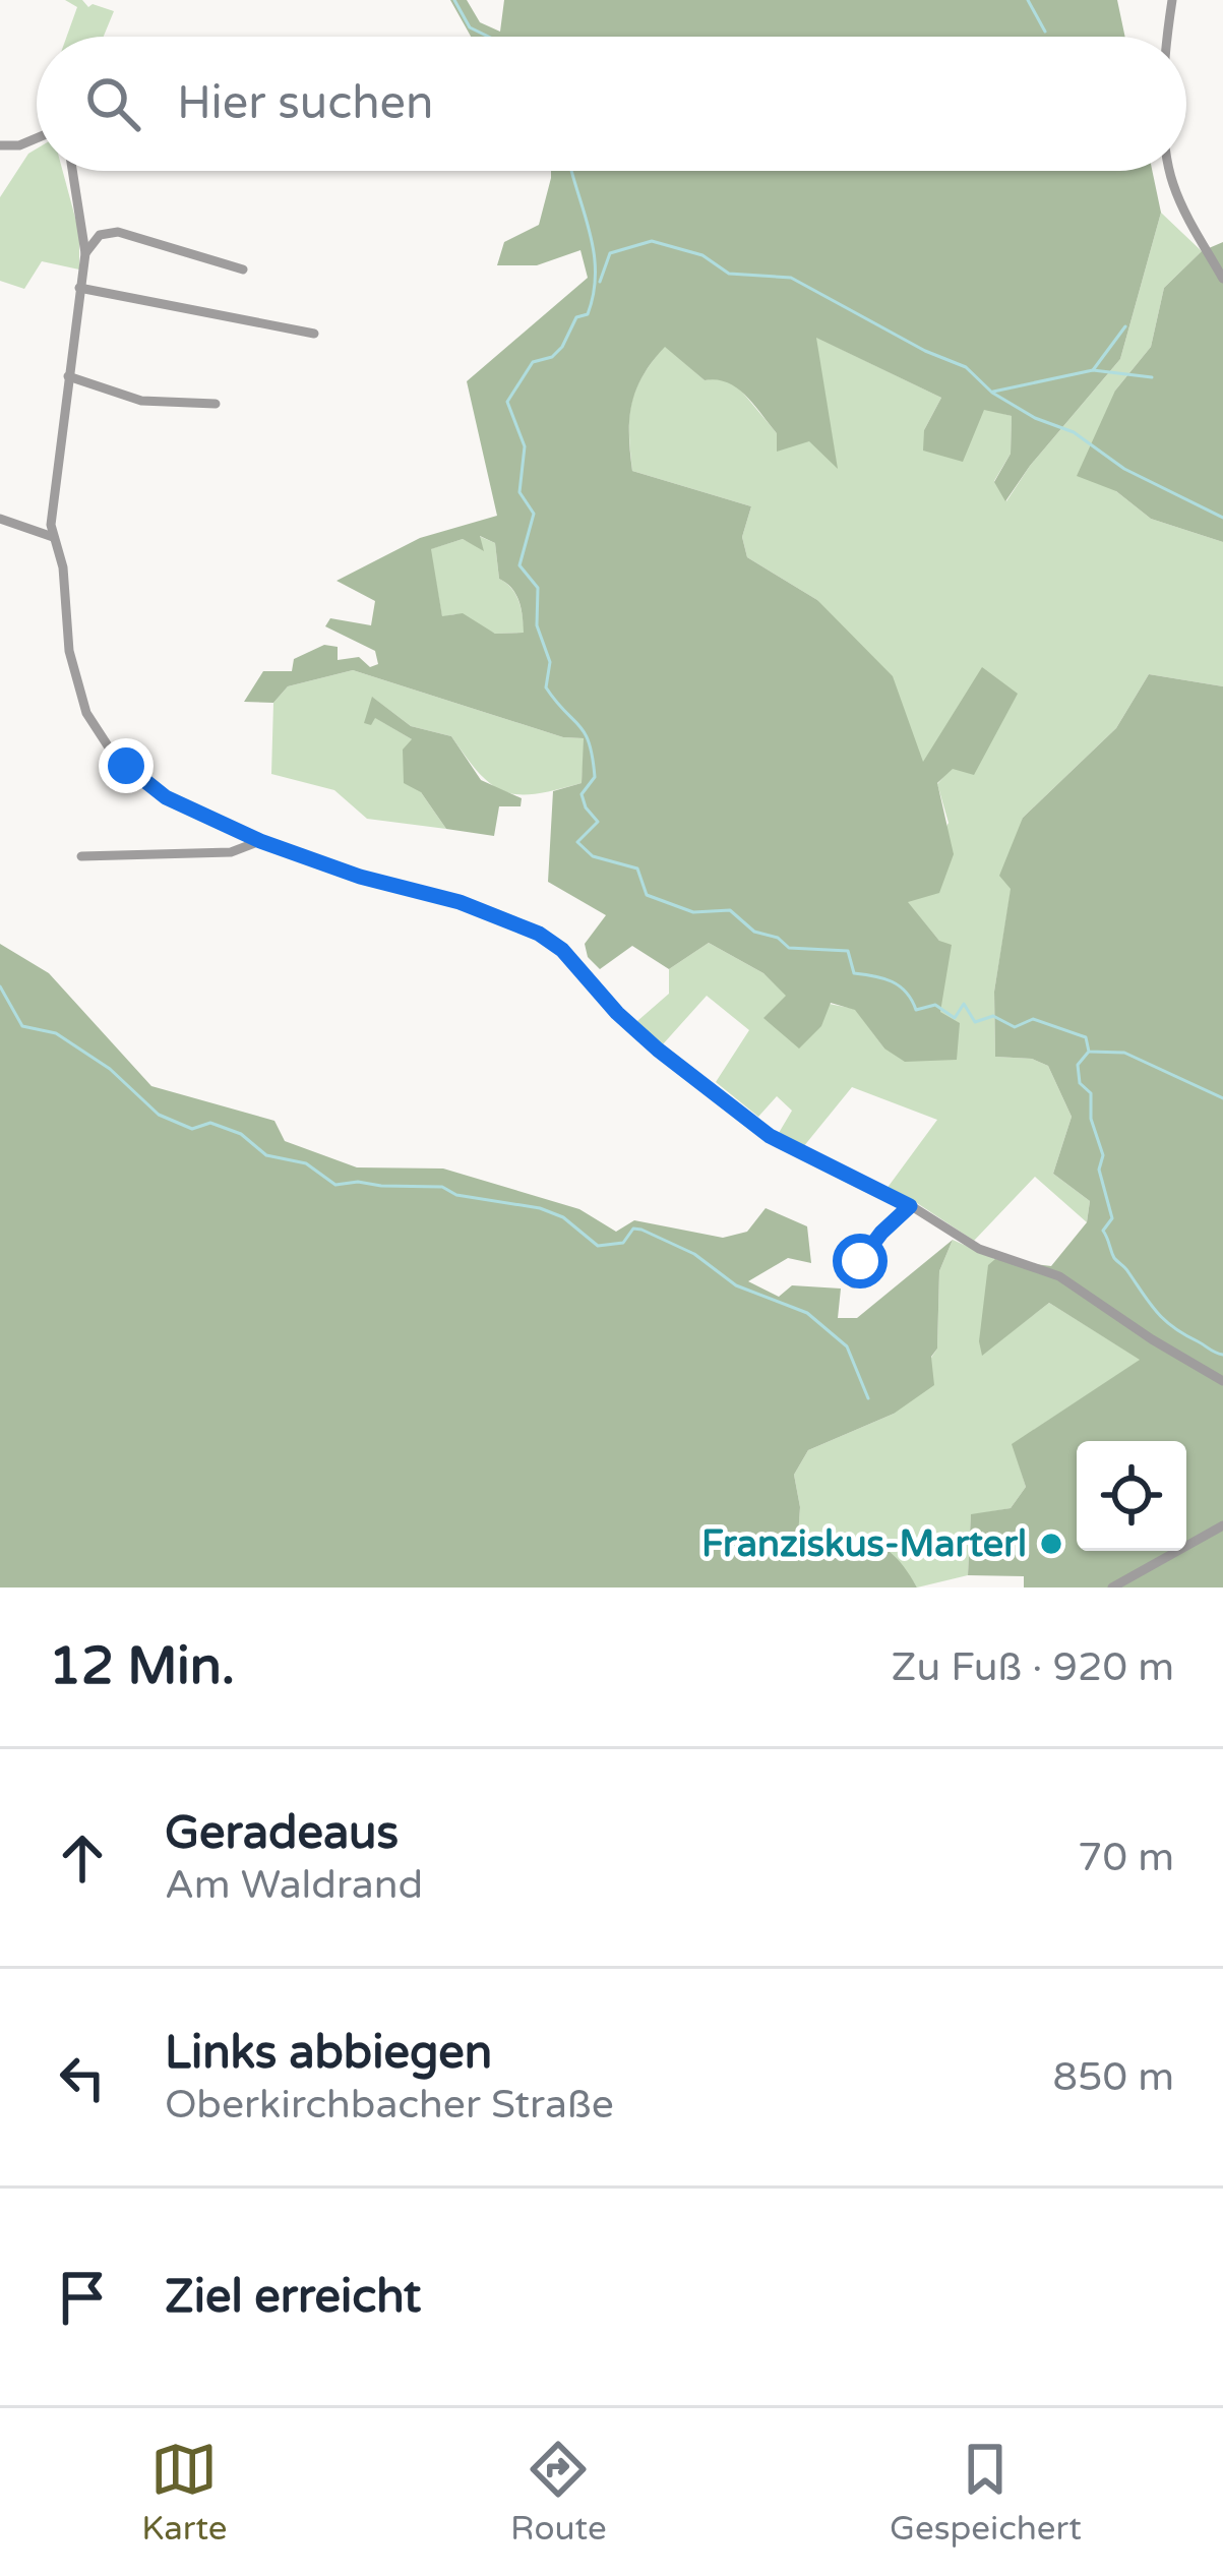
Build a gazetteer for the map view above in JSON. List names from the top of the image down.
{
  "places": ["Franziskus-Marterl"],
  "page": {
    "search": "Hier suchen",
    "heading": ["12 Min.", "Zu Fuß · 920 m"],
    "list": [
      ["Geradeaus", "Am Waldrand", "70 m"],
      ["Links abbiegen", "Oberkirchbacher Straße", "850 m"],
      "Ziel erreicht"
    ],
    "nav": ["Karte", "Route", "Gespeichert"]
  }
}
